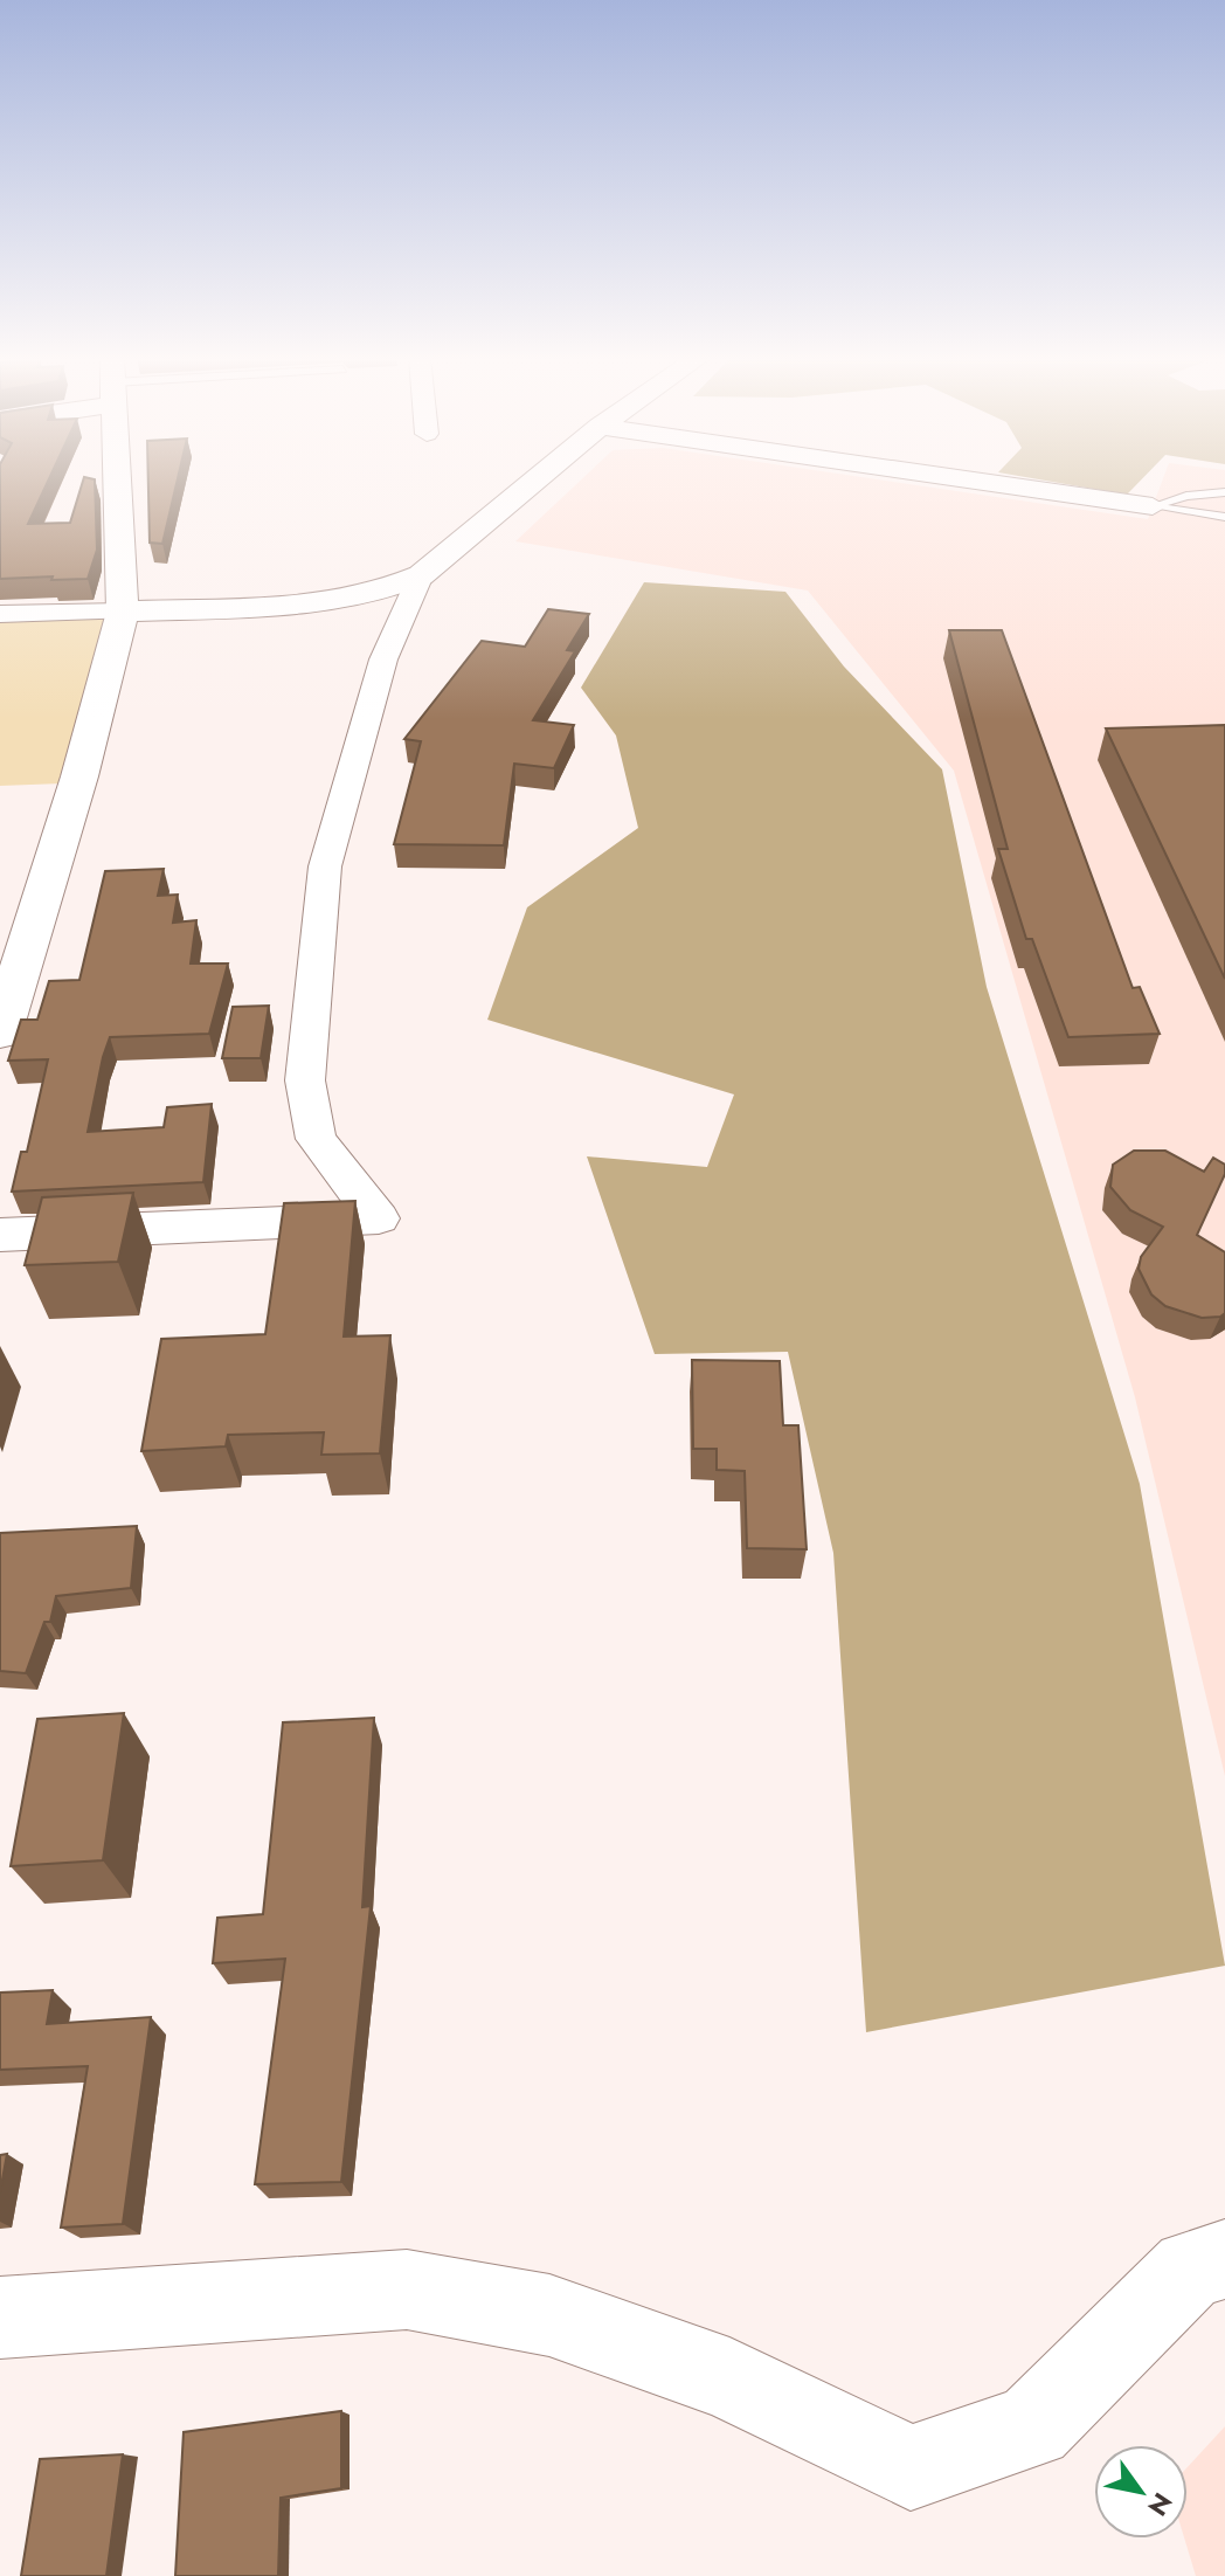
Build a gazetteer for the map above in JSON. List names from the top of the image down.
{
  "north": "bottom right"
}
